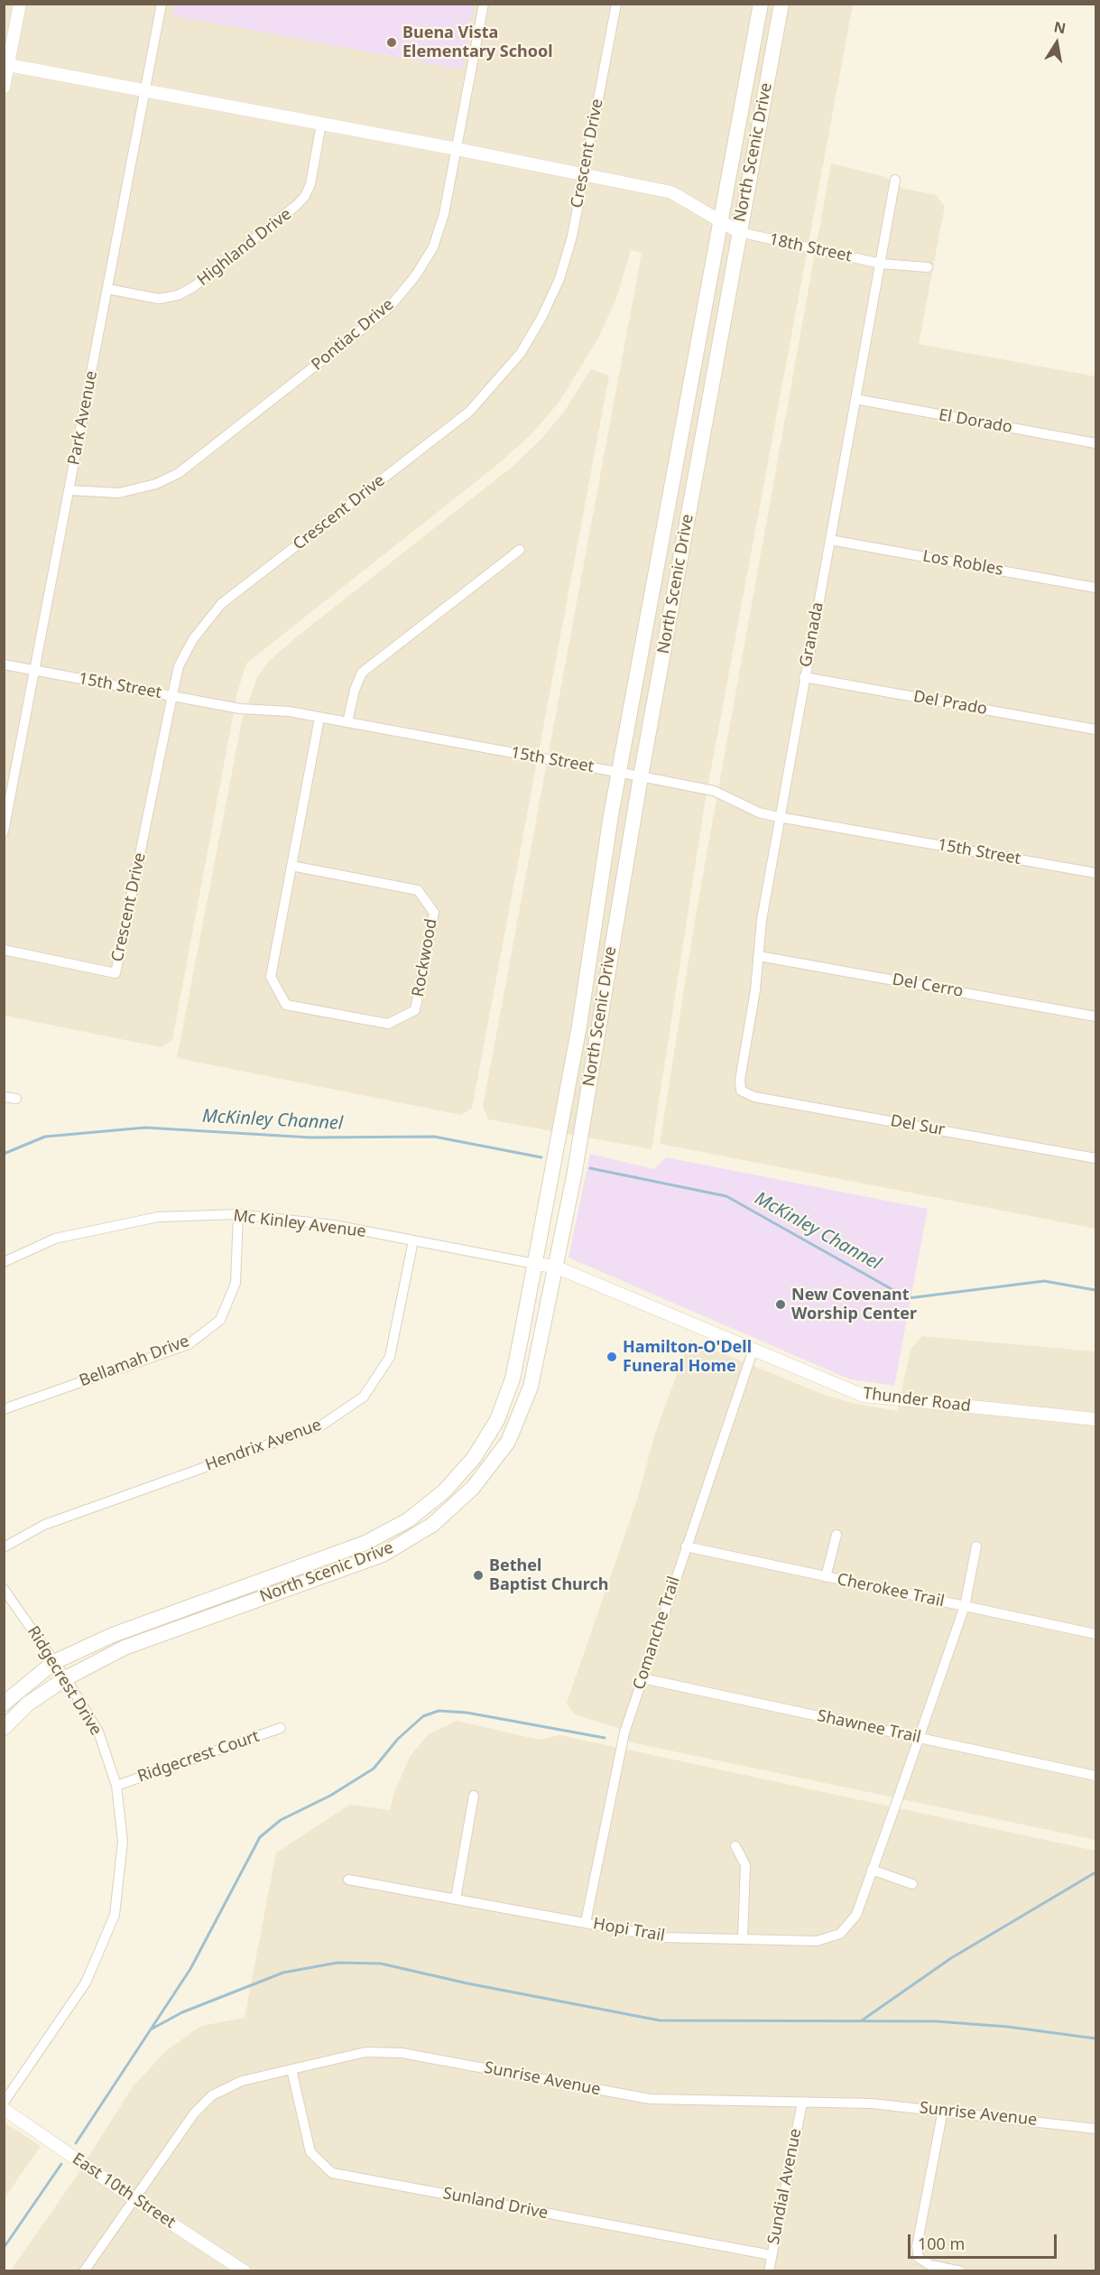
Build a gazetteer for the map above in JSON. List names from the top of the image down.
{
  "streets": {
    "main road": ["North Scenic Drive"],
    "street": [
      "Crescent Drive",
      "Highland Drive",
      "18th Street",
      "Pontiac Drive",
      "Park Avenue",
      "El Dorado",
      "Los Robles",
      "Granada",
      "15th Street",
      "Del Prado",
      "Rockwood",
      "Del Cerro",
      "Del Sur",
      "Mc Kinley Avenue",
      "Bellamah Drive",
      "Thunder Road",
      "Hendrix Avenue",
      "Cherokee Trail",
      "Comanche Trail",
      "Ridgecrest Drive",
      "Shawnee Trail",
      "Ridgecrest Court",
      "Hopi Trail",
      "Sunrise Avenue",
      "Sundial Avenue",
      "East 10th Street",
      "Sunland Drive"
    ]
  },
  "crossings": [
    ["North Scenic Drive", "18th Street"],
    ["North Scenic Drive", "15th Street"],
    ["North Scenic Drive", "Mc Kinley Avenue"],
    ["North Scenic Drive", "Thunder Road"],
    ["North Scenic Drive", "Ridgecrest Drive"],
    ["Crescent Drive", "15th Street"],
    ["Highland Drive", "Park Avenue"],
    ["18th Street", "Granada"],
    ["Pontiac Drive", "Park Avenue"],
    ["Park Avenue", "15th Street"],
    ["El Dorado", "Granada"],
    ["Los Robles", "Granada"],
    ["Granada", "15th Street"],
    ["Granada", "Del Prado"],
    ["Granada", "Del Cerro"],
    ["Granada", "Del Sur"],
    ["15th Street", "Rockwood"],
    ["Mc Kinley Avenue", "Bellamah Drive"],
    ["Mc Kinley Avenue", "Thunder Road"],
    ["Mc Kinley Avenue", "Hendrix Avenue"],
    ["Thunder Road", "Comanche Trail"],
    ["Cherokee Trail", "Comanche Trail"],
    ["Cherokee Trail", "Hopi Trail"],
    ["Comanche Trail", "Shawnee Trail"],
    ["Comanche Trail", "Hopi Trail"],
    ["Ridgecrest Drive", "Ridgecrest Court"],
    ["Shawnee Trail", "Hopi Trail"],
    ["Sunrise Avenue", "Sundial Avenue"],
    ["Sunrise Avenue", "East 10th Street"],
    ["Sunrise Avenue", "Sunland Drive"],
    ["Sundial Avenue", "Sunland Drive"]
  ],
  "water": ["McKinley Channel"],
  "places": [
    "Buena Vista Elementary School",
    "New Covenant Worship Center",
    "Hamilton-O'Dell Funeral Home",
    "Bethel Baptist Church"
  ],
  "scale_bar": "100 m",
  "north": "top"
}
